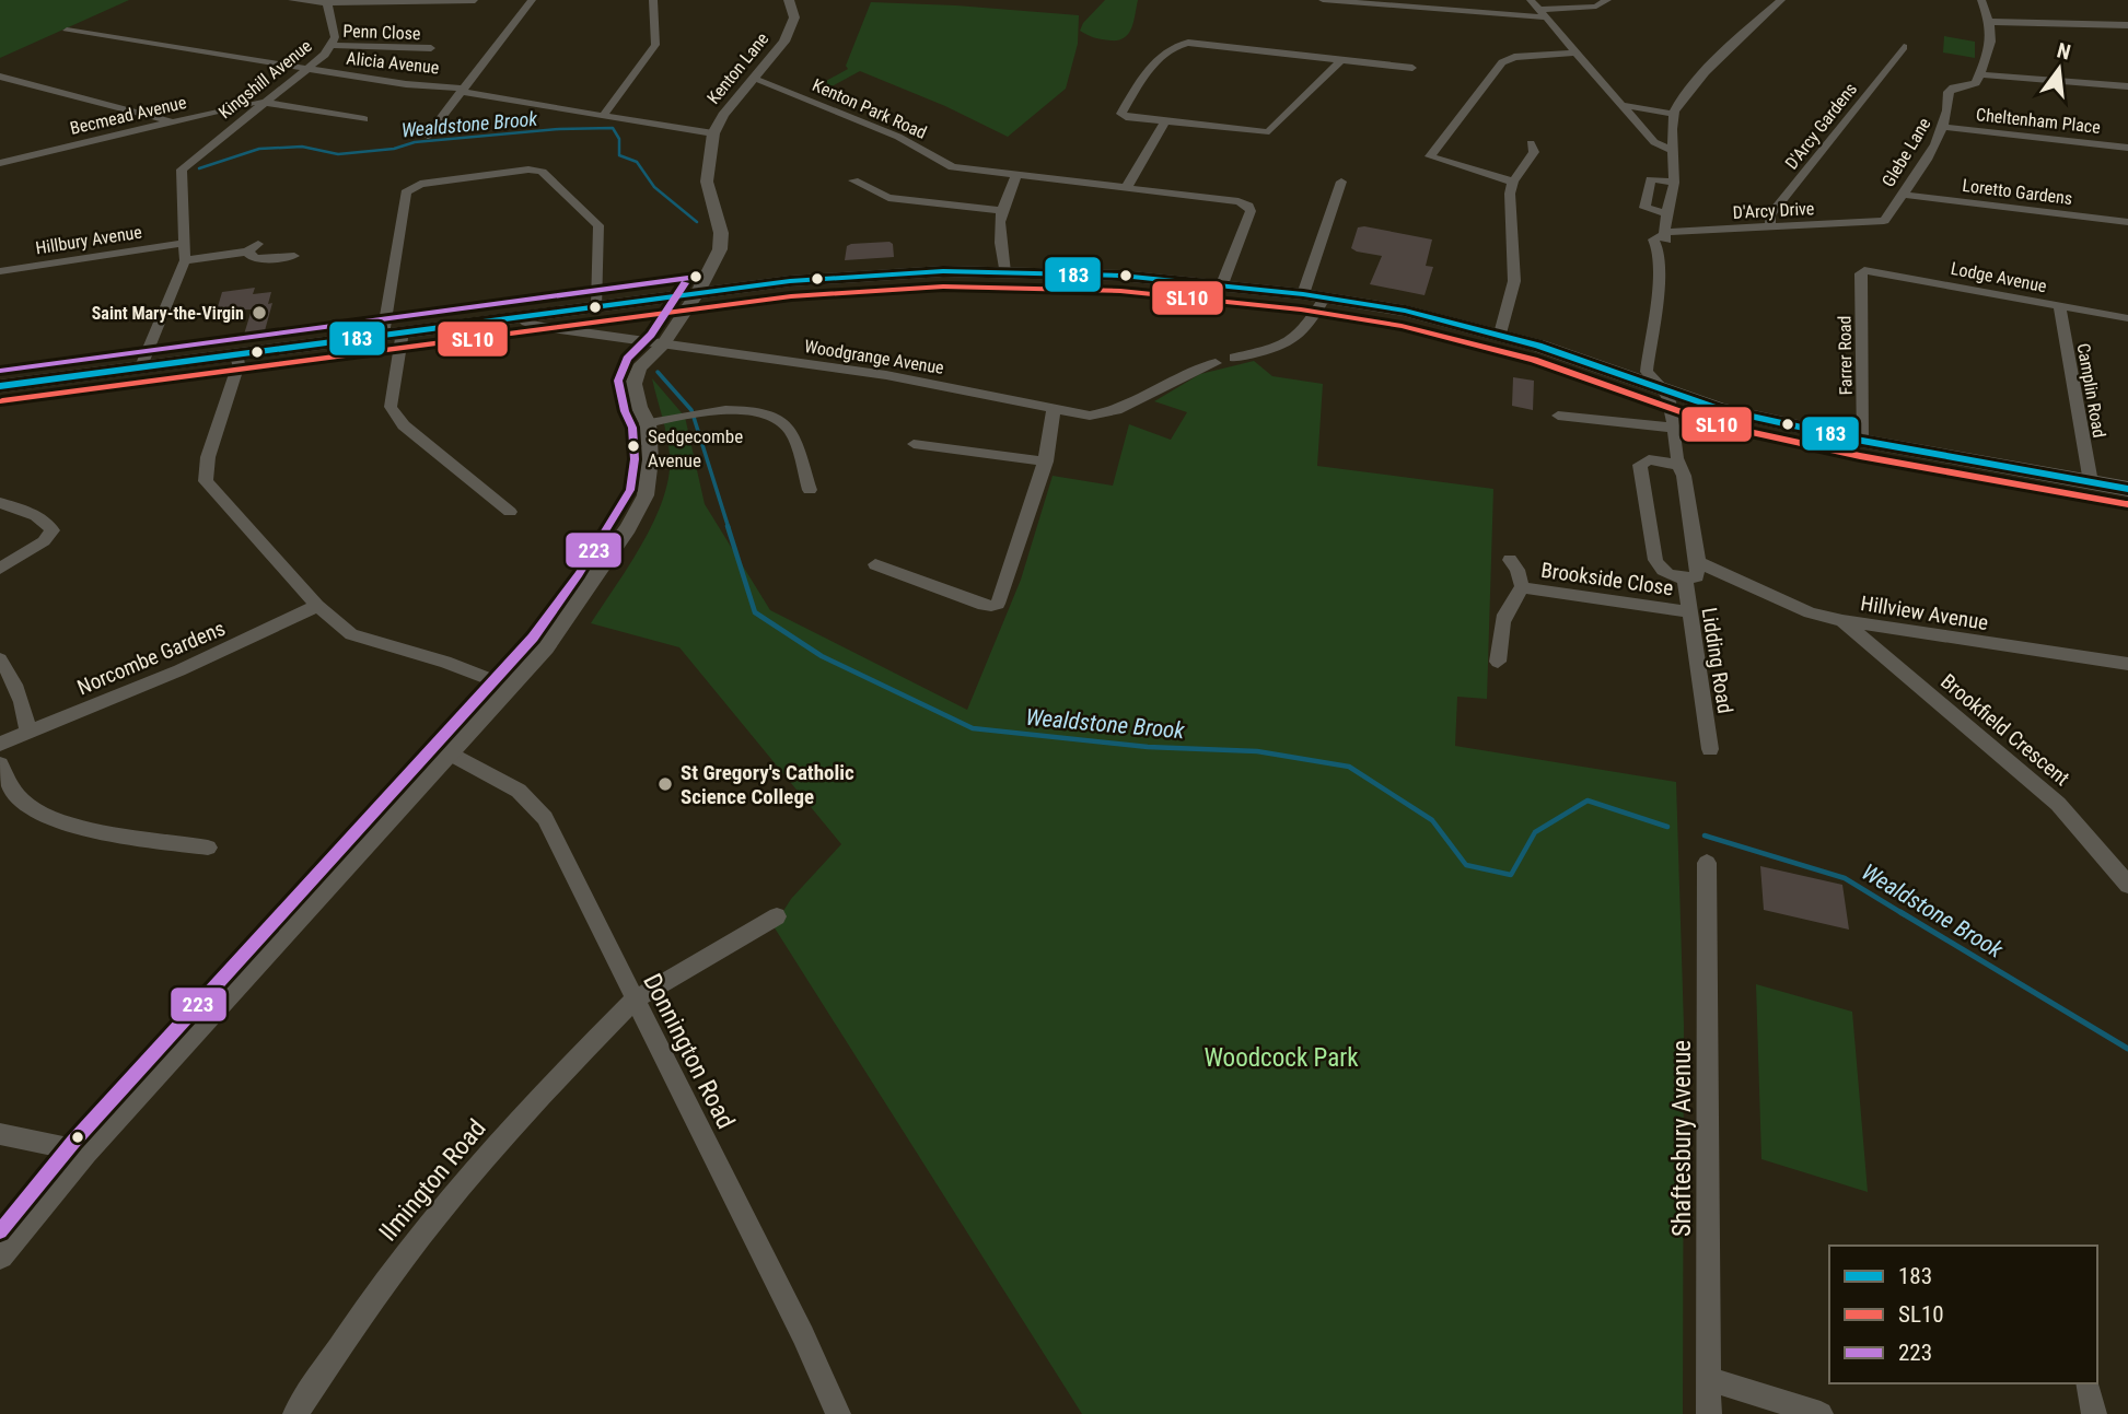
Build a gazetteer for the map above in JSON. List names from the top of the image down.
{
  "streets": {
    "street": [
      "Penn Close",
      "Alicia Avenue",
      "Kenton Lane",
      "Kingshill Avenue",
      "Kenton Park Road",
      "Becmead Avenue",
      "Cheltenham Place",
      "D'Arcy Gardens",
      "Glebe Lane",
      "Loretto Gardens",
      "D'Arcy Drive",
      "Hillbury Avenue",
      "Lodge Avenue",
      "Farrer Road",
      "Woodgrange Avenue",
      "Camplin Road",
      "Brookside Close",
      "Hillview Avenue",
      "Norcombe Gardens",
      "Lidding Road",
      "Brookfield Crescent",
      "Donnington Road",
      "Shaftesbury Avenue",
      "Ilmington Road"
    ]
  },
  "crossings": [
    ["Penn Close", "Kingshill Avenue"],
    ["Alicia Avenue", "Kenton Lane"],
    ["Alicia Avenue", "Kingshill Avenue"],
    ["Kenton Lane", "Kenton Park Road"],
    ["Kenton Lane", "Woodgrange Avenue"],
    ["Kingshill Avenue", "Becmead Avenue"],
    ["Kingshill Avenue", "Hillbury Avenue"],
    ["Cheltenham Place", "Glebe Lane"],
    ["D'Arcy Gardens", "D'Arcy Drive"],
    ["Glebe Lane", "Loretto Gardens"],
    ["Glebe Lane", "D'Arcy Drive"],
    ["D'Arcy Drive", "Lidding Road"],
    ["Lodge Avenue", "Farrer Road"],
    ["Lodge Avenue", "Camplin Road"],
    ["Brookside Close", "Lidding Road"],
    ["Hillview Avenue", "Lidding Road"],
    ["Hillview Avenue", "Brookfield Crescent"],
    ["Donnington Road", "Ilmington Road"]
  ],
  "water": ["Wealdstone Brook"],
  "parks": ["Woodcock Park"],
  "places": ["Saint Mary-the-Virgin", "Sedgecombe Avenue", "St Gregory's Catholic Science College"],
  "lines": ["transit line 183", "transit line 223", "transit line SL10"],
  "legend": ["183", "SL10", "223"],
  "north": "top"
}
